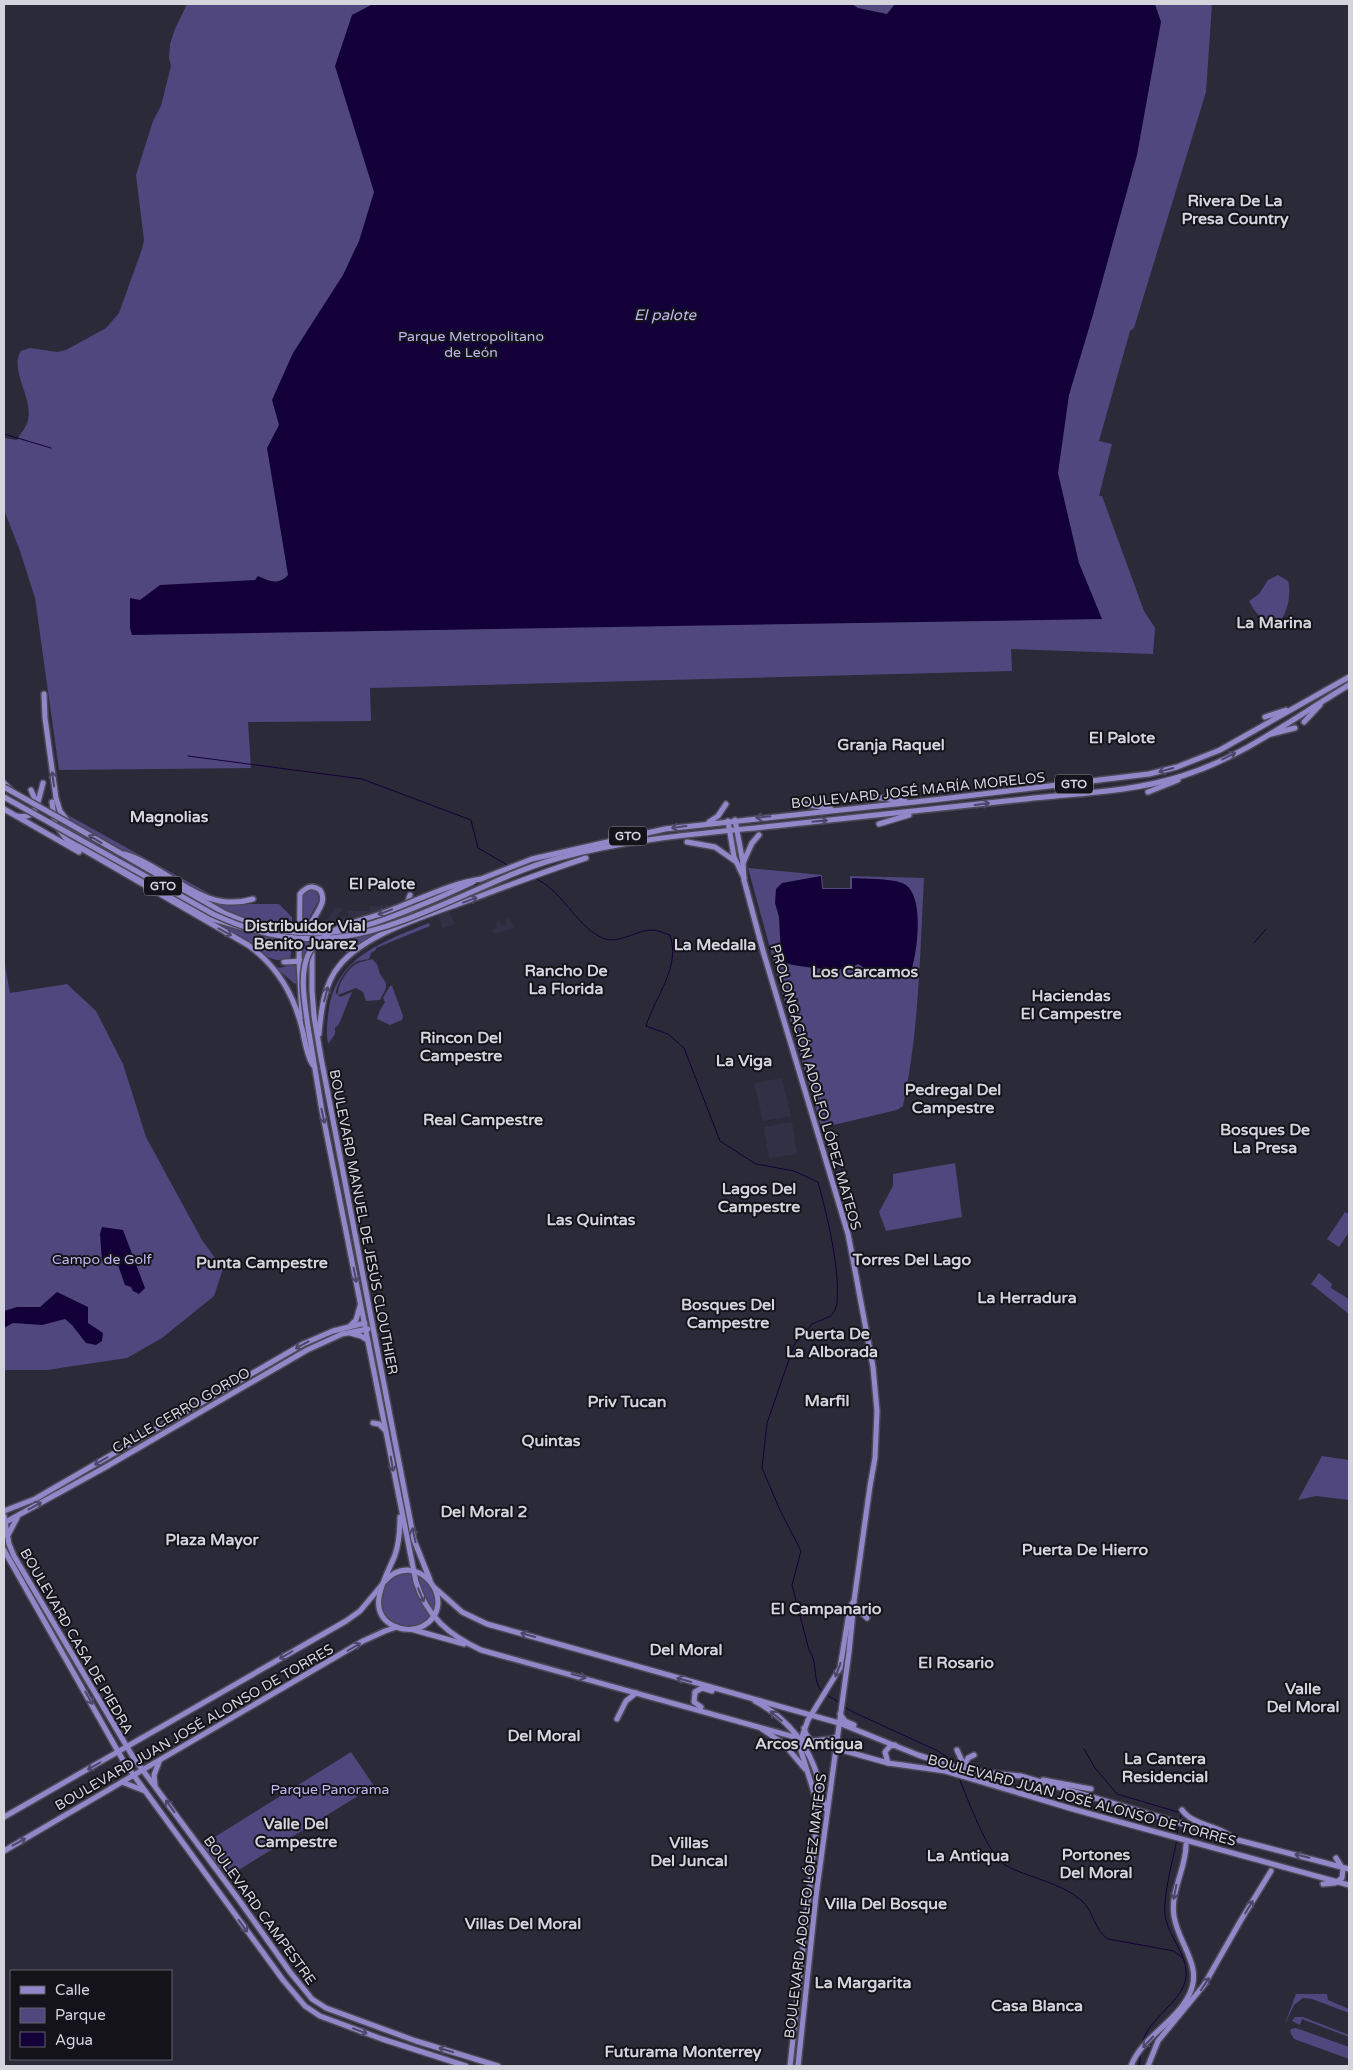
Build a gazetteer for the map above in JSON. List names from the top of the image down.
{
  "streets": {
    "main road": [
      "GTO",
      "BOULEVARD JOSÉ MARÍA MORELOS",
      "PROLONGACIÓN ADOLFO LÓPEZ MATEOS",
      "BOULEVARD MANUEL DE JESÚS CLOUTHIER",
      "CALLE CERRO GORDO",
      "BOULEVARD CASA DE PIEDRA",
      "BOULEVARD JUAN JOSÉ ALONSO DE TORRES",
      "BOULEVARD ADOLFO LÓPEZ MATEOS",
      "BOULEVARD CAMPESTRE"
    ]
  },
  "crossings": [
    ["GTO", "BOULEVARD JOSÉ MARÍA MORELOS"],
    ["GTO", "PROLONGACIÓN ADOLFO LÓPEZ MATEOS"],
    ["BOULEVARD JOSÉ MARÍA MORELOS", "PROLONGACIÓN ADOLFO LÓPEZ MATEOS"],
    ["PROLONGACIÓN ADOLFO LÓPEZ MATEOS", "BOULEVARD JUAN JOSÉ ALONSO DE TORRES"],
    ["PROLONGACIÓN ADOLFO LÓPEZ MATEOS", "BOULEVARD ADOLFO LÓPEZ MATEOS"],
    ["BOULEVARD MANUEL DE JESÚS CLOUTHIER", "CALLE CERRO GORDO"],
    ["BOULEVARD MANUEL DE JESÚS CLOUTHIER", "BOULEVARD JUAN JOSÉ ALONSO DE TORRES"],
    ["CALLE CERRO GORDO", "BOULEVARD CASA DE PIEDRA"],
    ["BOULEVARD CASA DE PIEDRA", "BOULEVARD JUAN JOSÉ ALONSO DE TORRES"],
    ["BOULEVARD CASA DE PIEDRA", "BOULEVARD CAMPESTRE"],
    ["BOULEVARD JUAN JOSÉ ALONSO DE TORRES", "BOULEVARD ADOLFO LÓPEZ MATEOS"],
    ["BOULEVARD JUAN JOSÉ ALONSO DE TORRES", "BOULEVARD CAMPESTRE"]
  ],
  "districts": [
    "Rivera De La Presa Country",
    "La Marina",
    "El Palote",
    "Granja Raquel",
    "Magnolias",
    "El Palote",
    "Distribuidor Vial Benito Juarez",
    "La Medalla",
    "Rancho De La Florida",
    "Los Carcamos",
    "Haciendas El Campestre",
    "Rincon Del Campestre",
    "La Viga",
    "Pedregal Del Campestre",
    "Real Campestre",
    "Bosques De La Presa",
    "Lagos Del Campestre",
    "Las Quintas",
    "Torres Del Lago",
    "Punta Campestre",
    "La Herradura",
    "Bosques Del Campestre",
    "Puerta De La Alborada",
    "Marfil",
    "Priv Tucan",
    "Quintas",
    "Del Moral 2",
    "Plaza Mayor",
    "Puerta De Hierro",
    "El Campanario",
    "Del Moral",
    "El Rosario",
    "Valle Del Moral",
    "Del Moral",
    "Arcos Antigua",
    "La Cantera Residencial",
    "Valle Del Campestre",
    "Villas Del Juncal",
    "Portones Del Moral",
    "La Antiqua",
    "Villa Del Bosque",
    "Villas Del Moral",
    "La Margarita",
    "Casa Blanca",
    "Futurama Monterrey"
  ],
  "water": ["El palote"],
  "parks": ["Parque Metropolitano de León", "Campo de Golf", "Parque Panorama"],
  "legend": ["Calle", "Parque", "Agua"]
}
